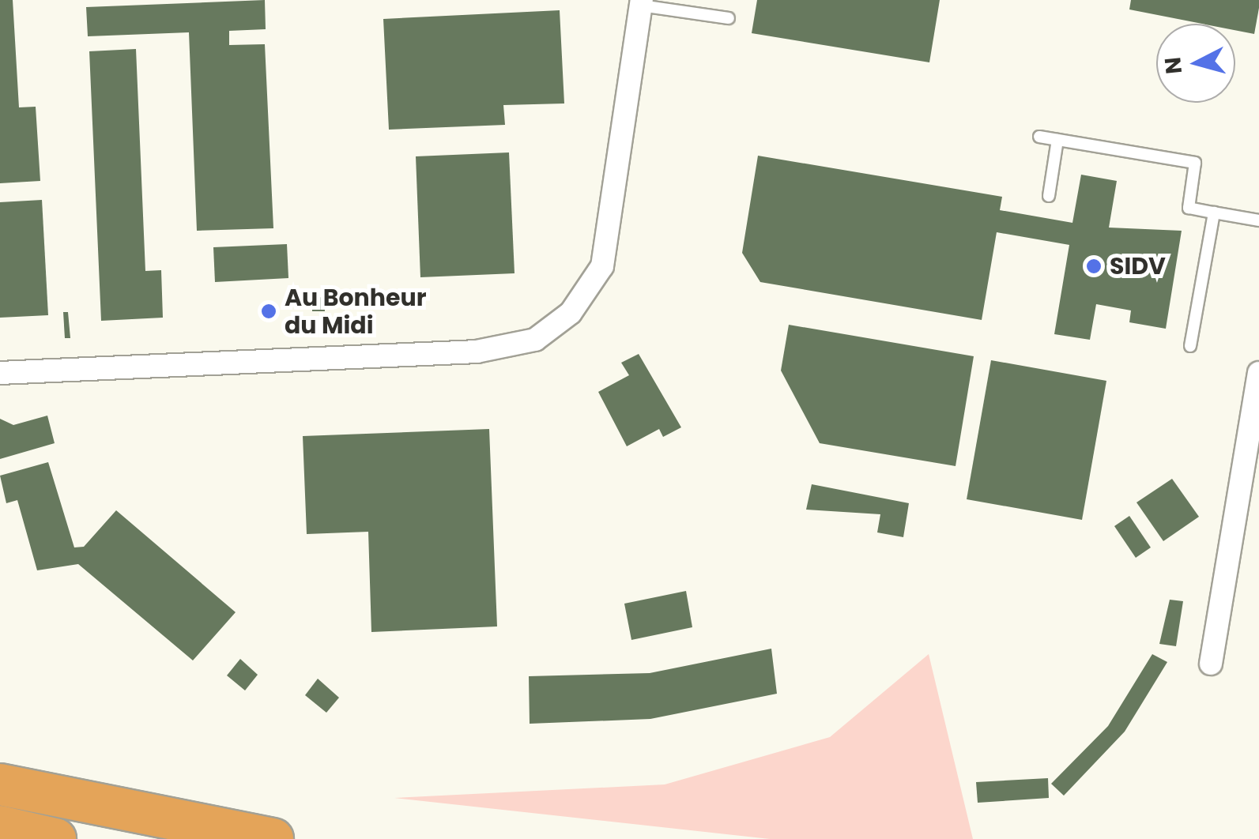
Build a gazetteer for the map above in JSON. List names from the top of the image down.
{
  "places": ["SIDV", "Au Bonheur du Midi"],
  "north": "left"
}
